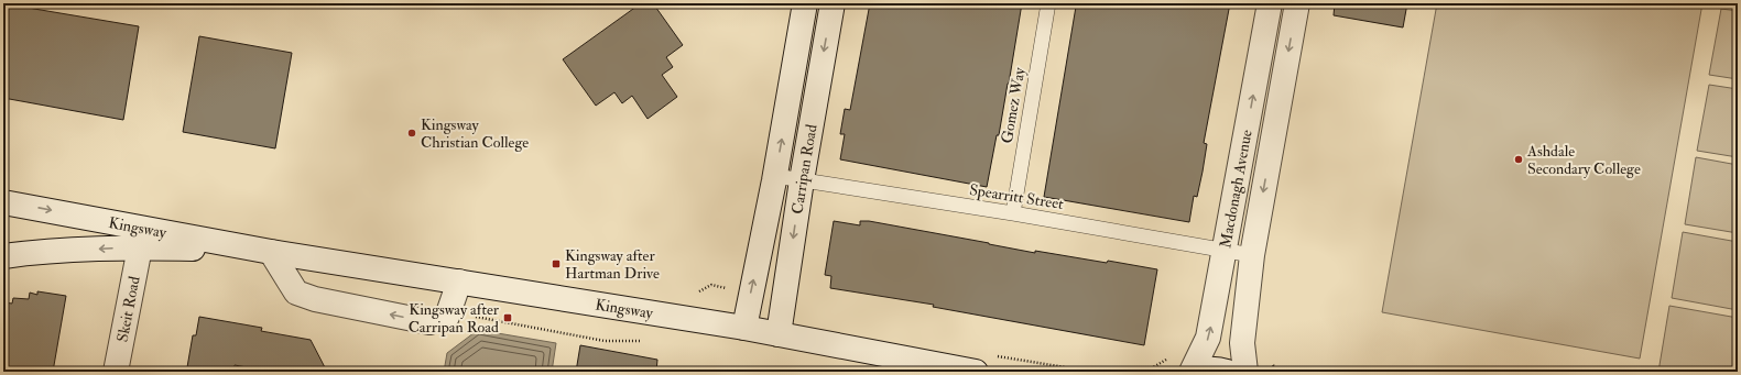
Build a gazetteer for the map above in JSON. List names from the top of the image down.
{
  "streets": {
    "street": [
      "Carripan Road",
      "Macdonagh Avenue",
      "Kingsway",
      "Skeit Road"
    ],
    "lane": ["Gomez Way", "Spearritt Street"]
  },
  "crossings": [
    ["Gomez Way", "Spearritt Street"],
    ["Carripan Road", "Spearritt Street"],
    ["Carripan Road", "Kingsway"],
    ["Macdonagh Avenue", "Spearritt Street"],
    ["Kingsway", "Skeit Road"]
  ],
  "places": {
    "other": ["Kingsway Christian College", "Ashdale Secondary College"],
    "transit": ["Kingsway after Hartman Drive", "Kingsway after Carripan Road"]
  }
}
